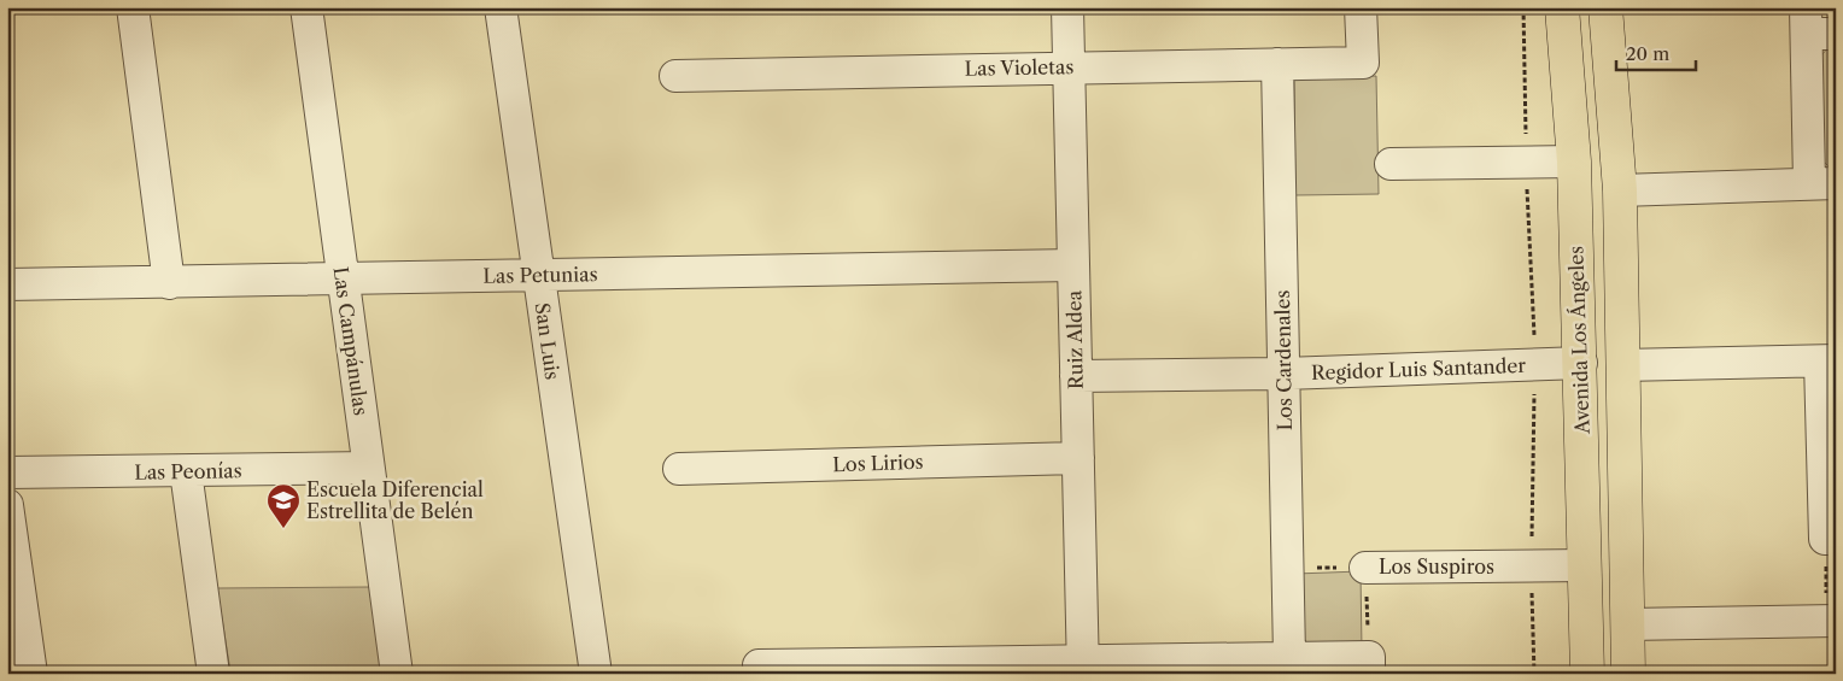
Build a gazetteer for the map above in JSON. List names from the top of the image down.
{
  "streets": {
    "main road": ["Avenida Los Ángeles"],
    "street": [
      "Las Violetas",
      "Las Petunias",
      "Ruiz Aldea",
      "Las Campánulas",
      "San Luis",
      "Los Cardenales",
      "Regidor Luis Santander",
      "Los Lirios",
      "Las Peonías",
      "Los Suspiros"
    ]
  },
  "crossings": [
    ["Las Violetas", "Ruiz Aldea"],
    ["Las Violetas", "Los Cardenales"],
    ["Las Petunias", "Ruiz Aldea"],
    ["Las Petunias", "Las Campánulas"],
    ["Las Petunias", "San Luis"],
    ["Ruiz Aldea", "Regidor Luis Santander"],
    ["Ruiz Aldea", "Los Lirios"],
    ["Avenida Los Ángeles", "Regidor Luis Santander"],
    ["Avenida Los Ángeles", "Los Suspiros"],
    ["Las Campánulas", "Las Peonías"],
    ["Los Cardenales", "Regidor Luis Santander"],
    ["Los Cardenales", "Los Suspiros"]
  ],
  "places": {
    "school or university": ["Escuela Diferencial Estrellita de Belén"]
  },
  "scale_bar": "20 m"
}
